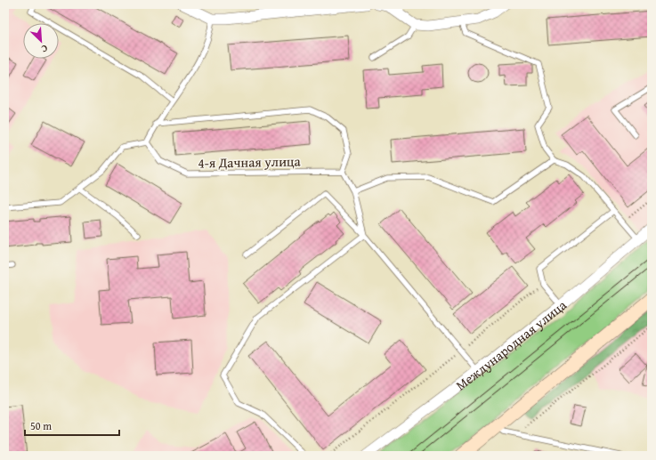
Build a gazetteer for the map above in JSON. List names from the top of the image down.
{
  "streets": {
    "street": ["Международная улица"],
    "lane": ["4-я Дачная улица"]
  },
  "scale_bar": "50 m",
  "north": "bottom right"
}
